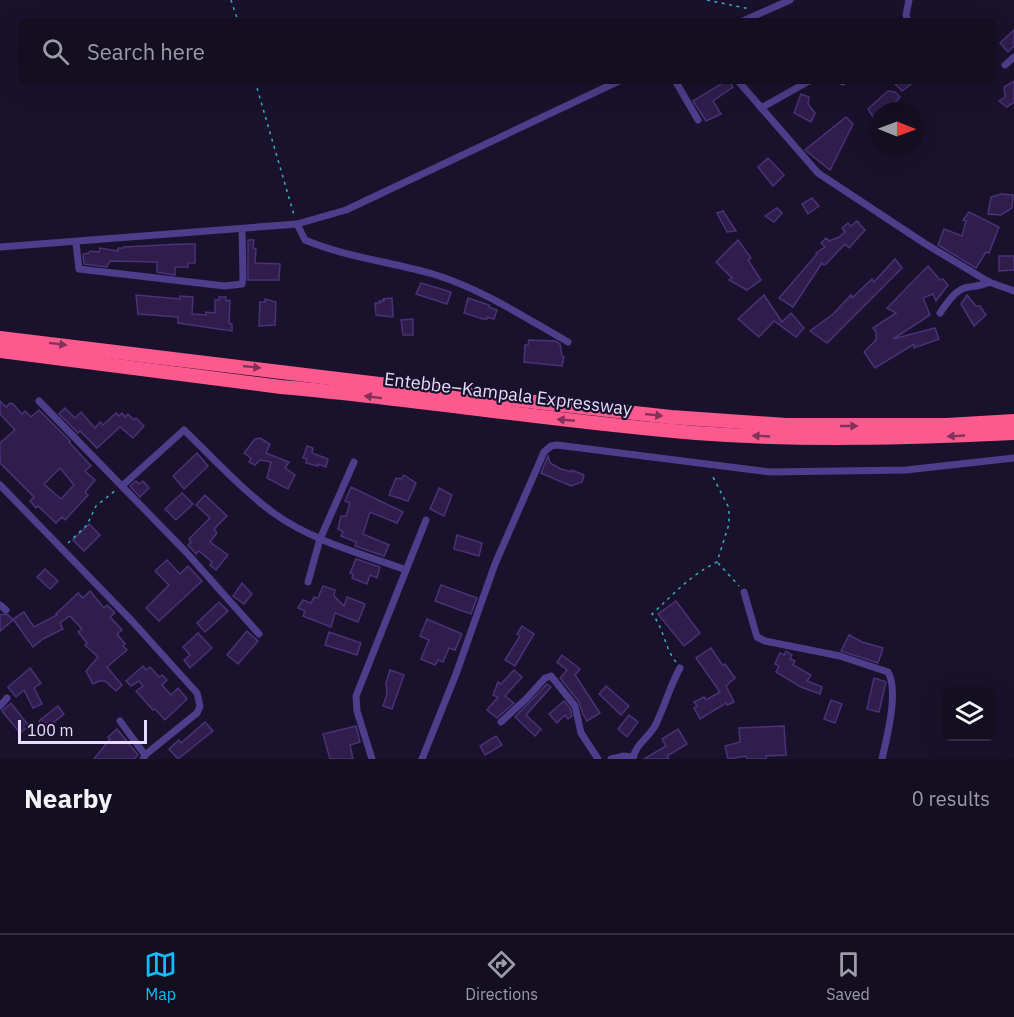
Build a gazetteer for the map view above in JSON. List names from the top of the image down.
{
  "streets": {
    "highway": ["Entebbe–Kampala Expressway"]
  },
  "scale_bar": "100 m",
  "north": "right",
  "page": {
    "search": "Search here",
    "scale": "100 m",
    "heading": ["Nearby", "0 results"],
    "nav": ["Map", "Directions", "Saved"]
  }
}
